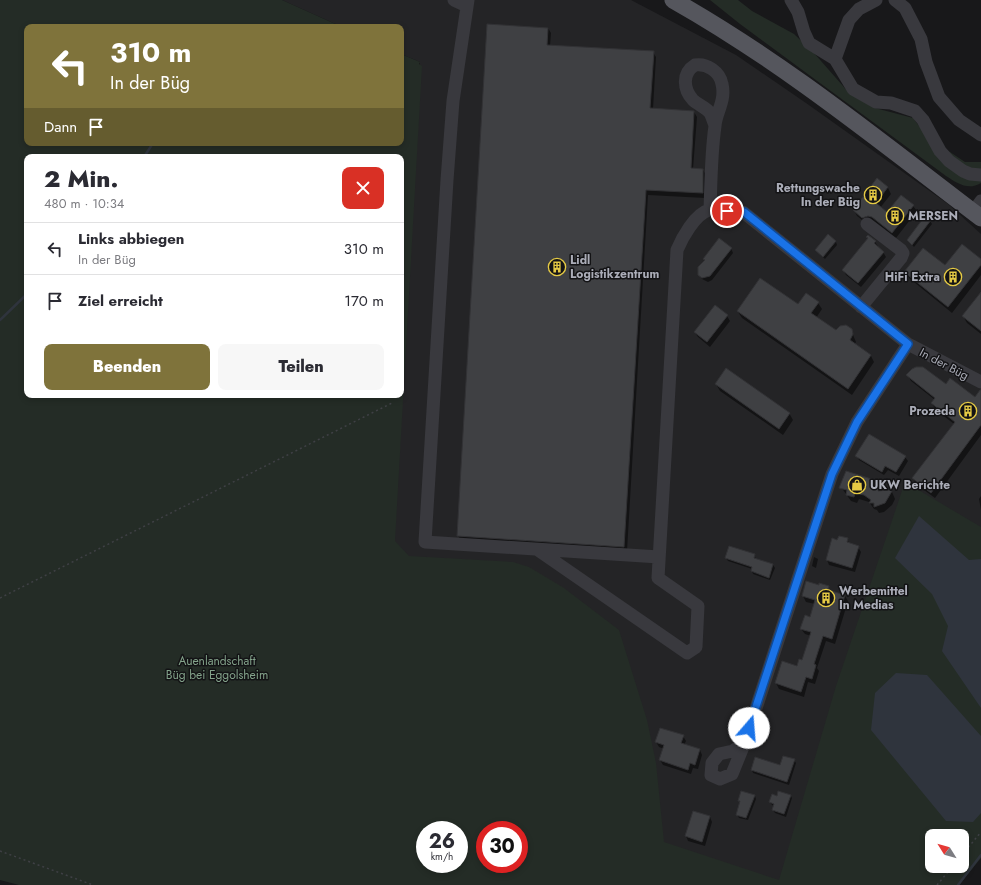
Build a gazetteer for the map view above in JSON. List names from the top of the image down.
{
  "streets": {
    "street": ["In der Büg"]
  },
  "parks": ["Auenlandschaft Büg bei Eggolsheim"],
  "places": {
    "building": [
      "Rettungswache In der Büg",
      "MERSEN",
      "Lidl Logistikzentrum",
      "HiFi Extra",
      "Prozeda",
      "Werbemittel In Medias"
    ],
    "shop": ["UKW Berichte"]
  },
  "north": "top left",
  "page": {
    "turn": ["310 m", "In der Büg"],
    "then": "Dann",
    "heading": ["2 Min.", "480 m · 10:34"],
    "list": [
      {
        "name": "Links abbiegen",
        "note": "In der Büg",
        "value": "310 m"
      },
      {
        "name": "Ziel erreicht",
        "value": "170 m"
      }
    ],
    "buttons": ["Beenden", "Teilen"],
    "speed": "26 km/h",
    "limit": "30"
  }
}
